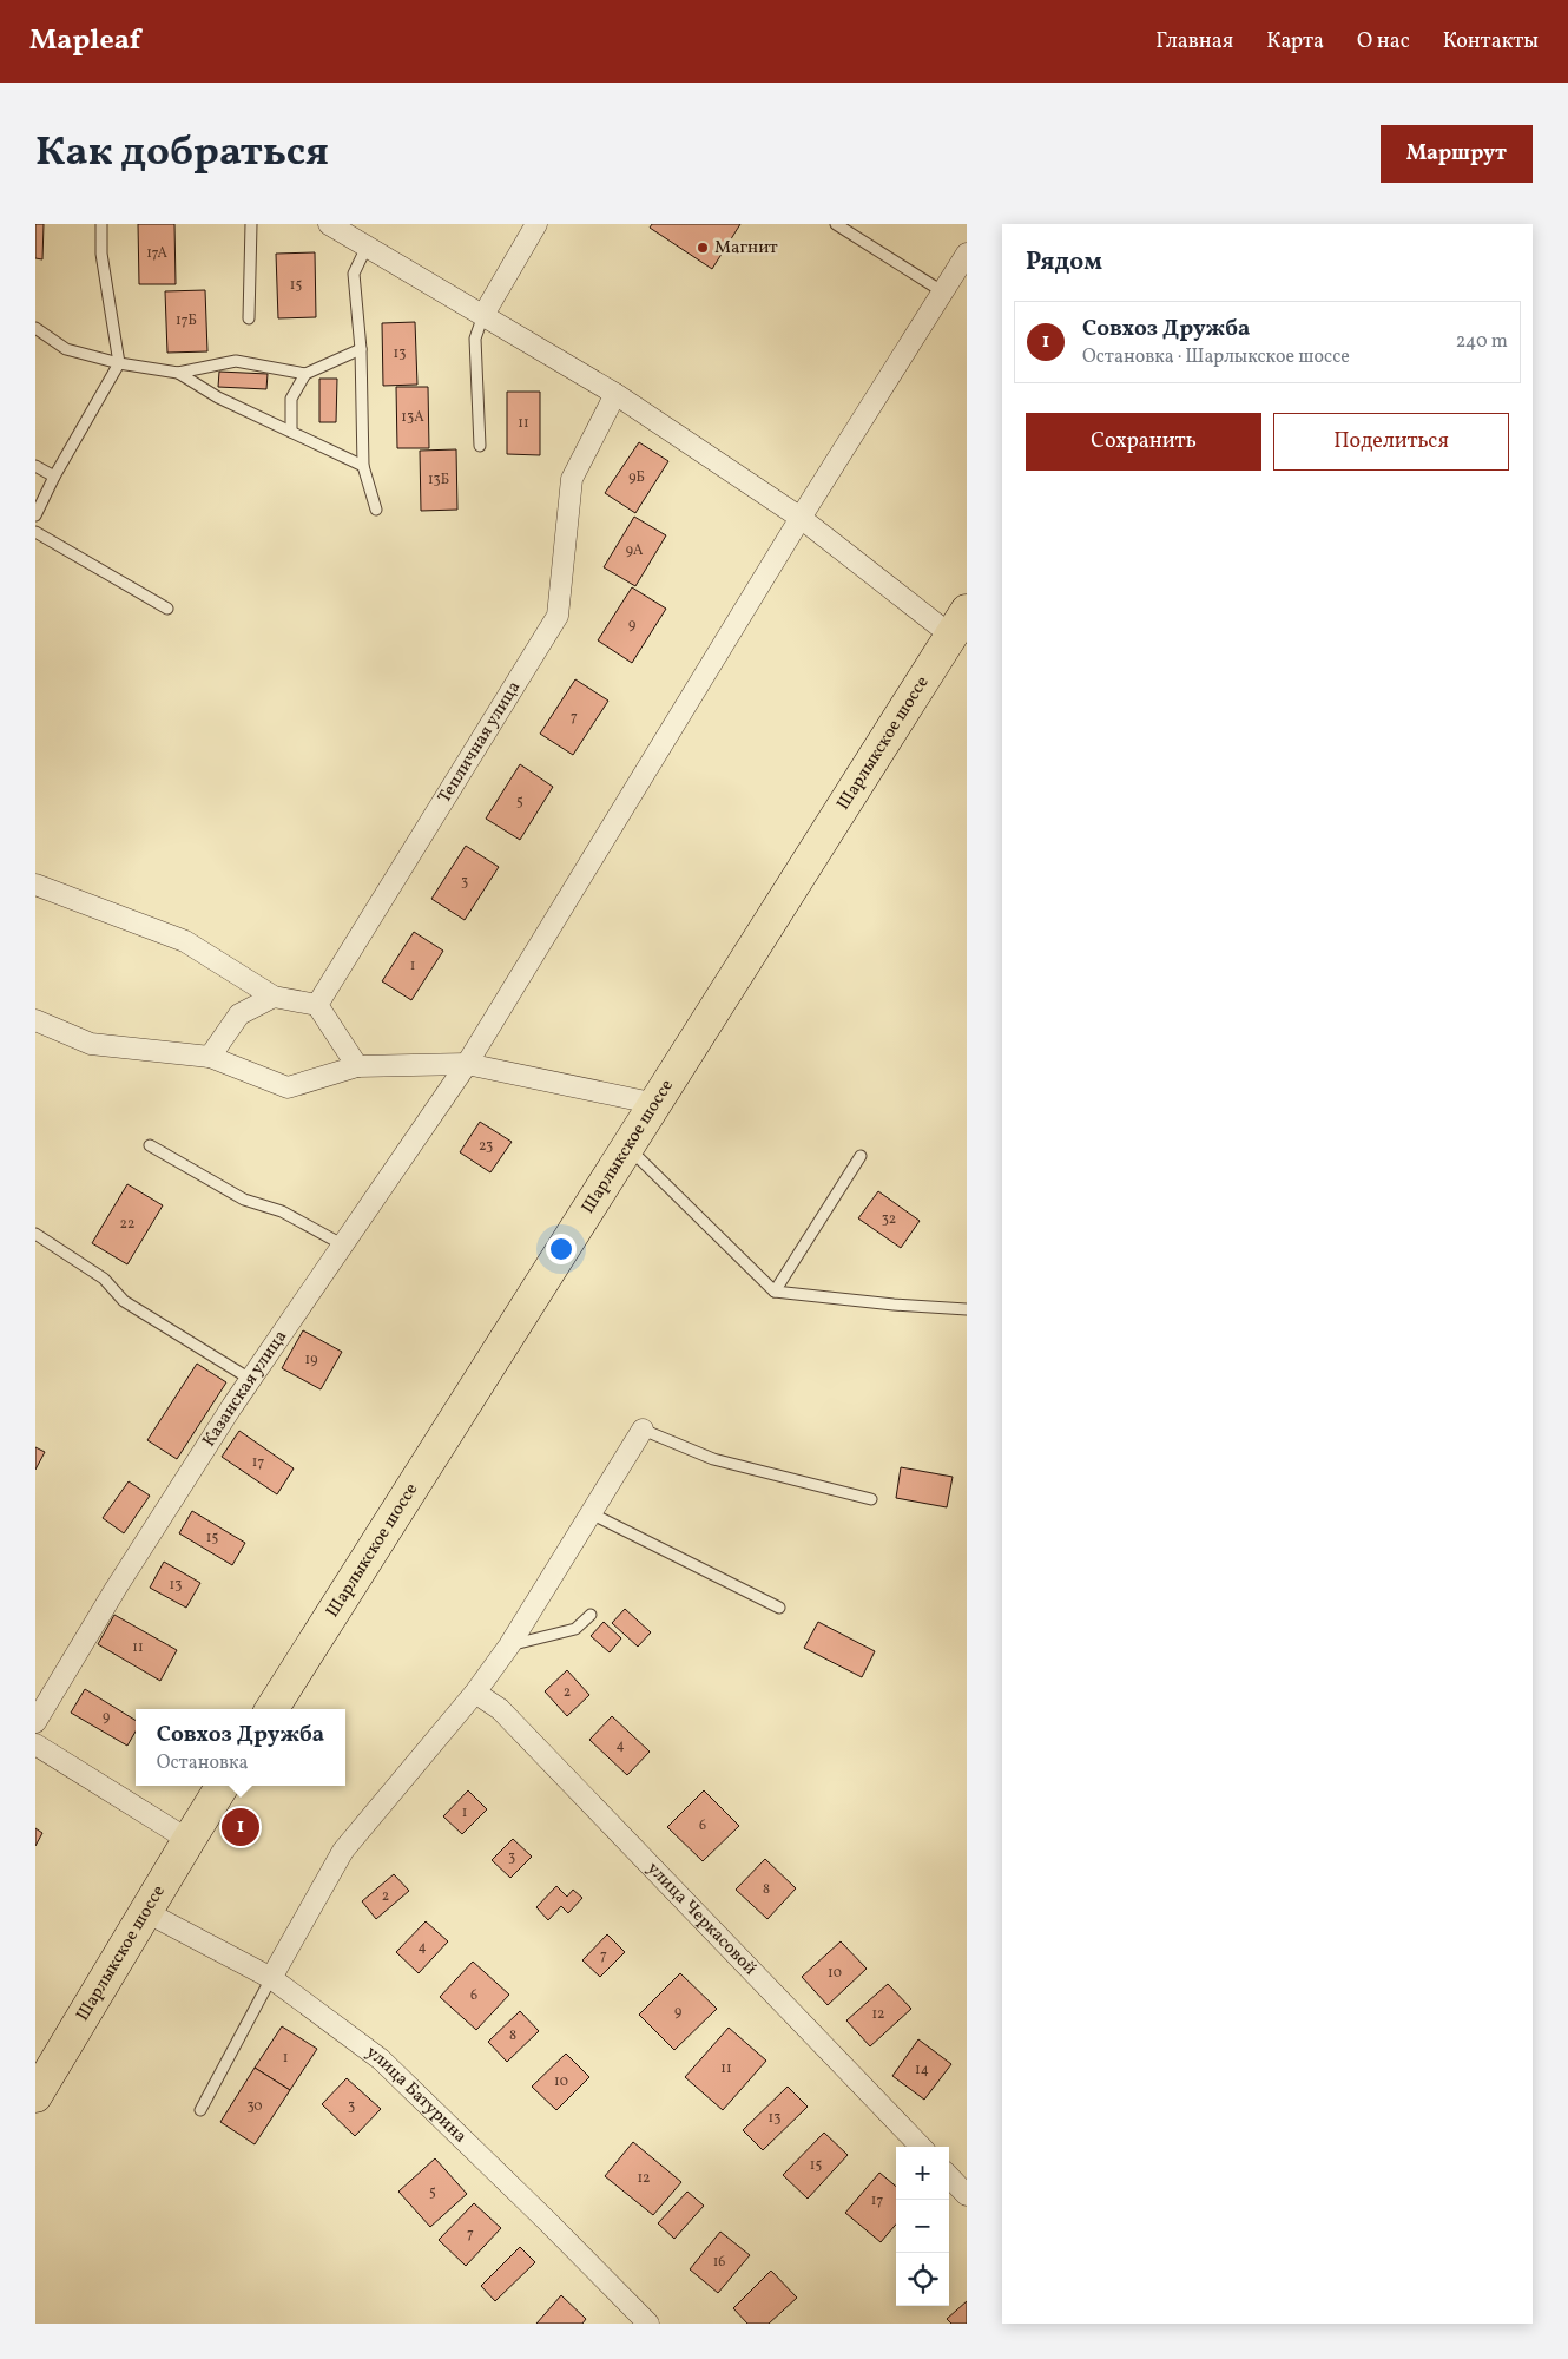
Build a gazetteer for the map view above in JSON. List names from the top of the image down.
{
  "streets": {
    "main road": ["Шарлыкское шоссе"],
    "street": [
      "Тепличная улица",
      "Казанская улица",
      "улица Черкасовой",
      "улица Батурина"
    ]
  },
  "crossings": [
    ["Шарлыкское шоссе", "улица Батурина"]
  ],
  "places": ["Магнит"],
  "house_numbers": [
    "17А",
    "15",
    "17Б",
    "13",
    "13А",
    "11",
    "9Б",
    "13Б",
    "9А",
    "9",
    "7",
    "5",
    "3",
    "1",
    "23",
    "32",
    "22",
    "19",
    "17",
    "15",
    "13",
    "11",
    "2",
    "9",
    "4",
    "1",
    "6",
    "3",
    "8",
    "2",
    "4",
    "7",
    "10",
    "6",
    "9",
    "12",
    "8",
    "1",
    "11",
    "14",
    "10",
    "30",
    "3",
    "13",
    "15",
    "12",
    "5",
    "17",
    "7",
    "16"
  ],
  "page": {
    "header": "Mapleaf",
    "nav": [
      "Главная",
      "Карта",
      "О нас",
      "Контакты"
    ],
    "title": "Как добраться",
    "buttons": [
      "Маршрут",
      ["Сохранить", "Поделиться"]
    ],
    "heading": "Рядом",
    "list": [
      {
        "mark": "1",
        "name": "Совхоз Дружба",
        "note": "Остановка · Шарлыкское шоссе",
        "value": "240 m"
      }
    ],
    "popup": ["Совхоз Дружба", "Остановка"],
    "pins": "1",
    "map_buttons": ["+", "−"]
  }
}
